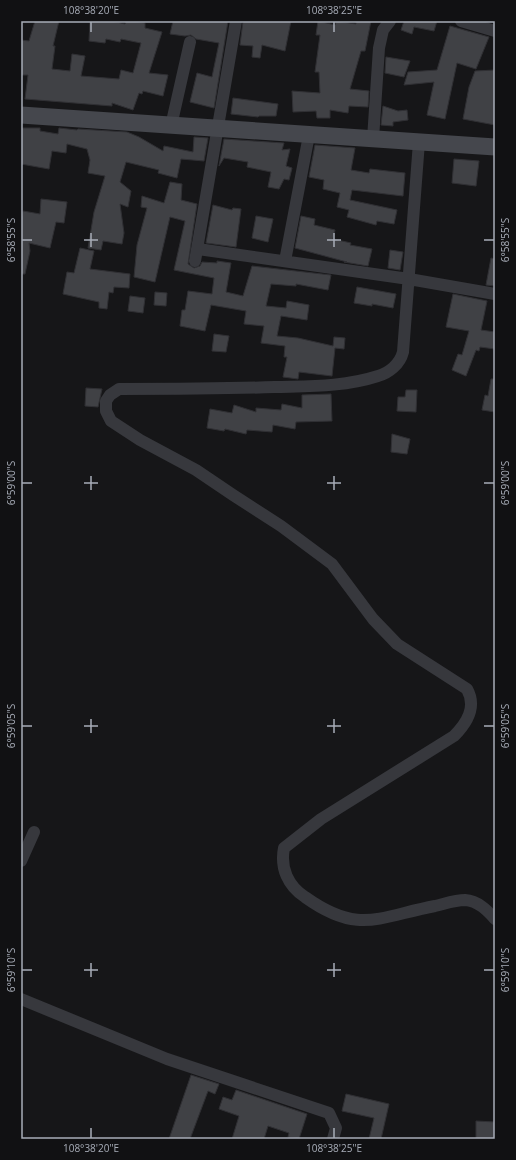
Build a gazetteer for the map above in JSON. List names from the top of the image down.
{
  "coordinates": [
    "108°38'20\"E",
    "108°38'25\"E",
    "6°58'55\"S",
    "6°59'00\"S",
    "6°59'05\"S",
    "6°59'10\"S"
  ]
}
